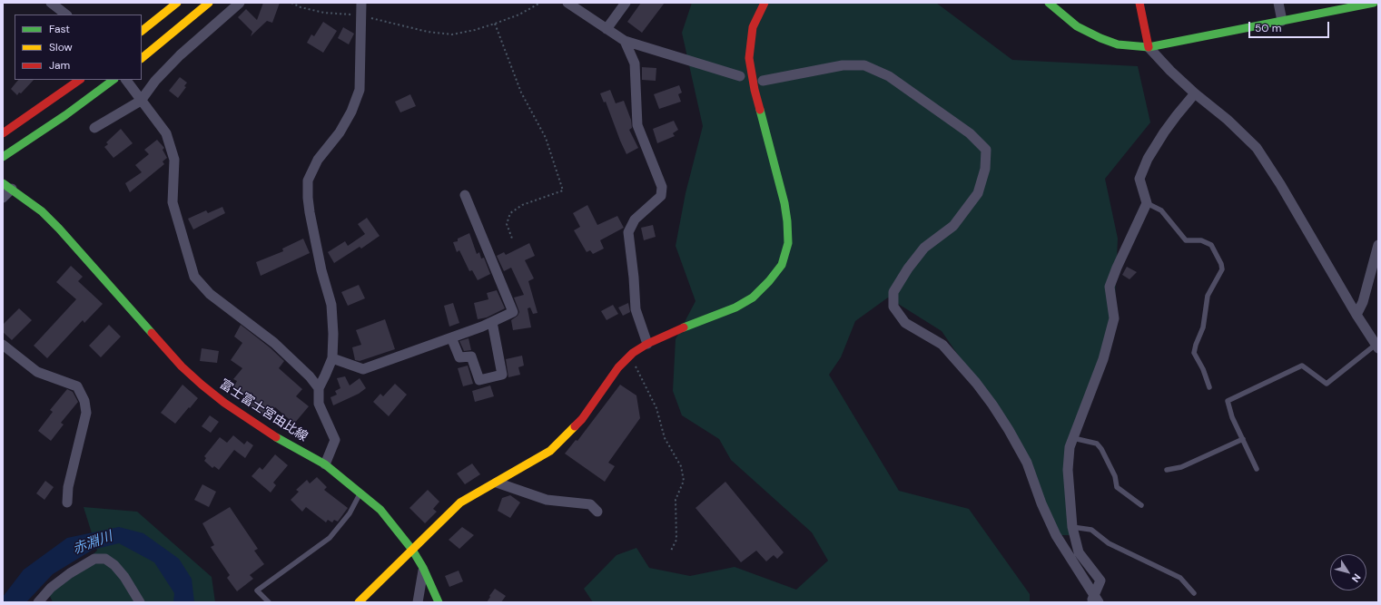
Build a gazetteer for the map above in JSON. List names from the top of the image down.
{
  "streets": {
    "main road": ["富士富士宮由比線"]
  },
  "water": ["赤淵川"],
  "legend": ["Fast", "Slow", "Jam"],
  "scale_bar": "50 m",
  "north": "bottom right"
}
